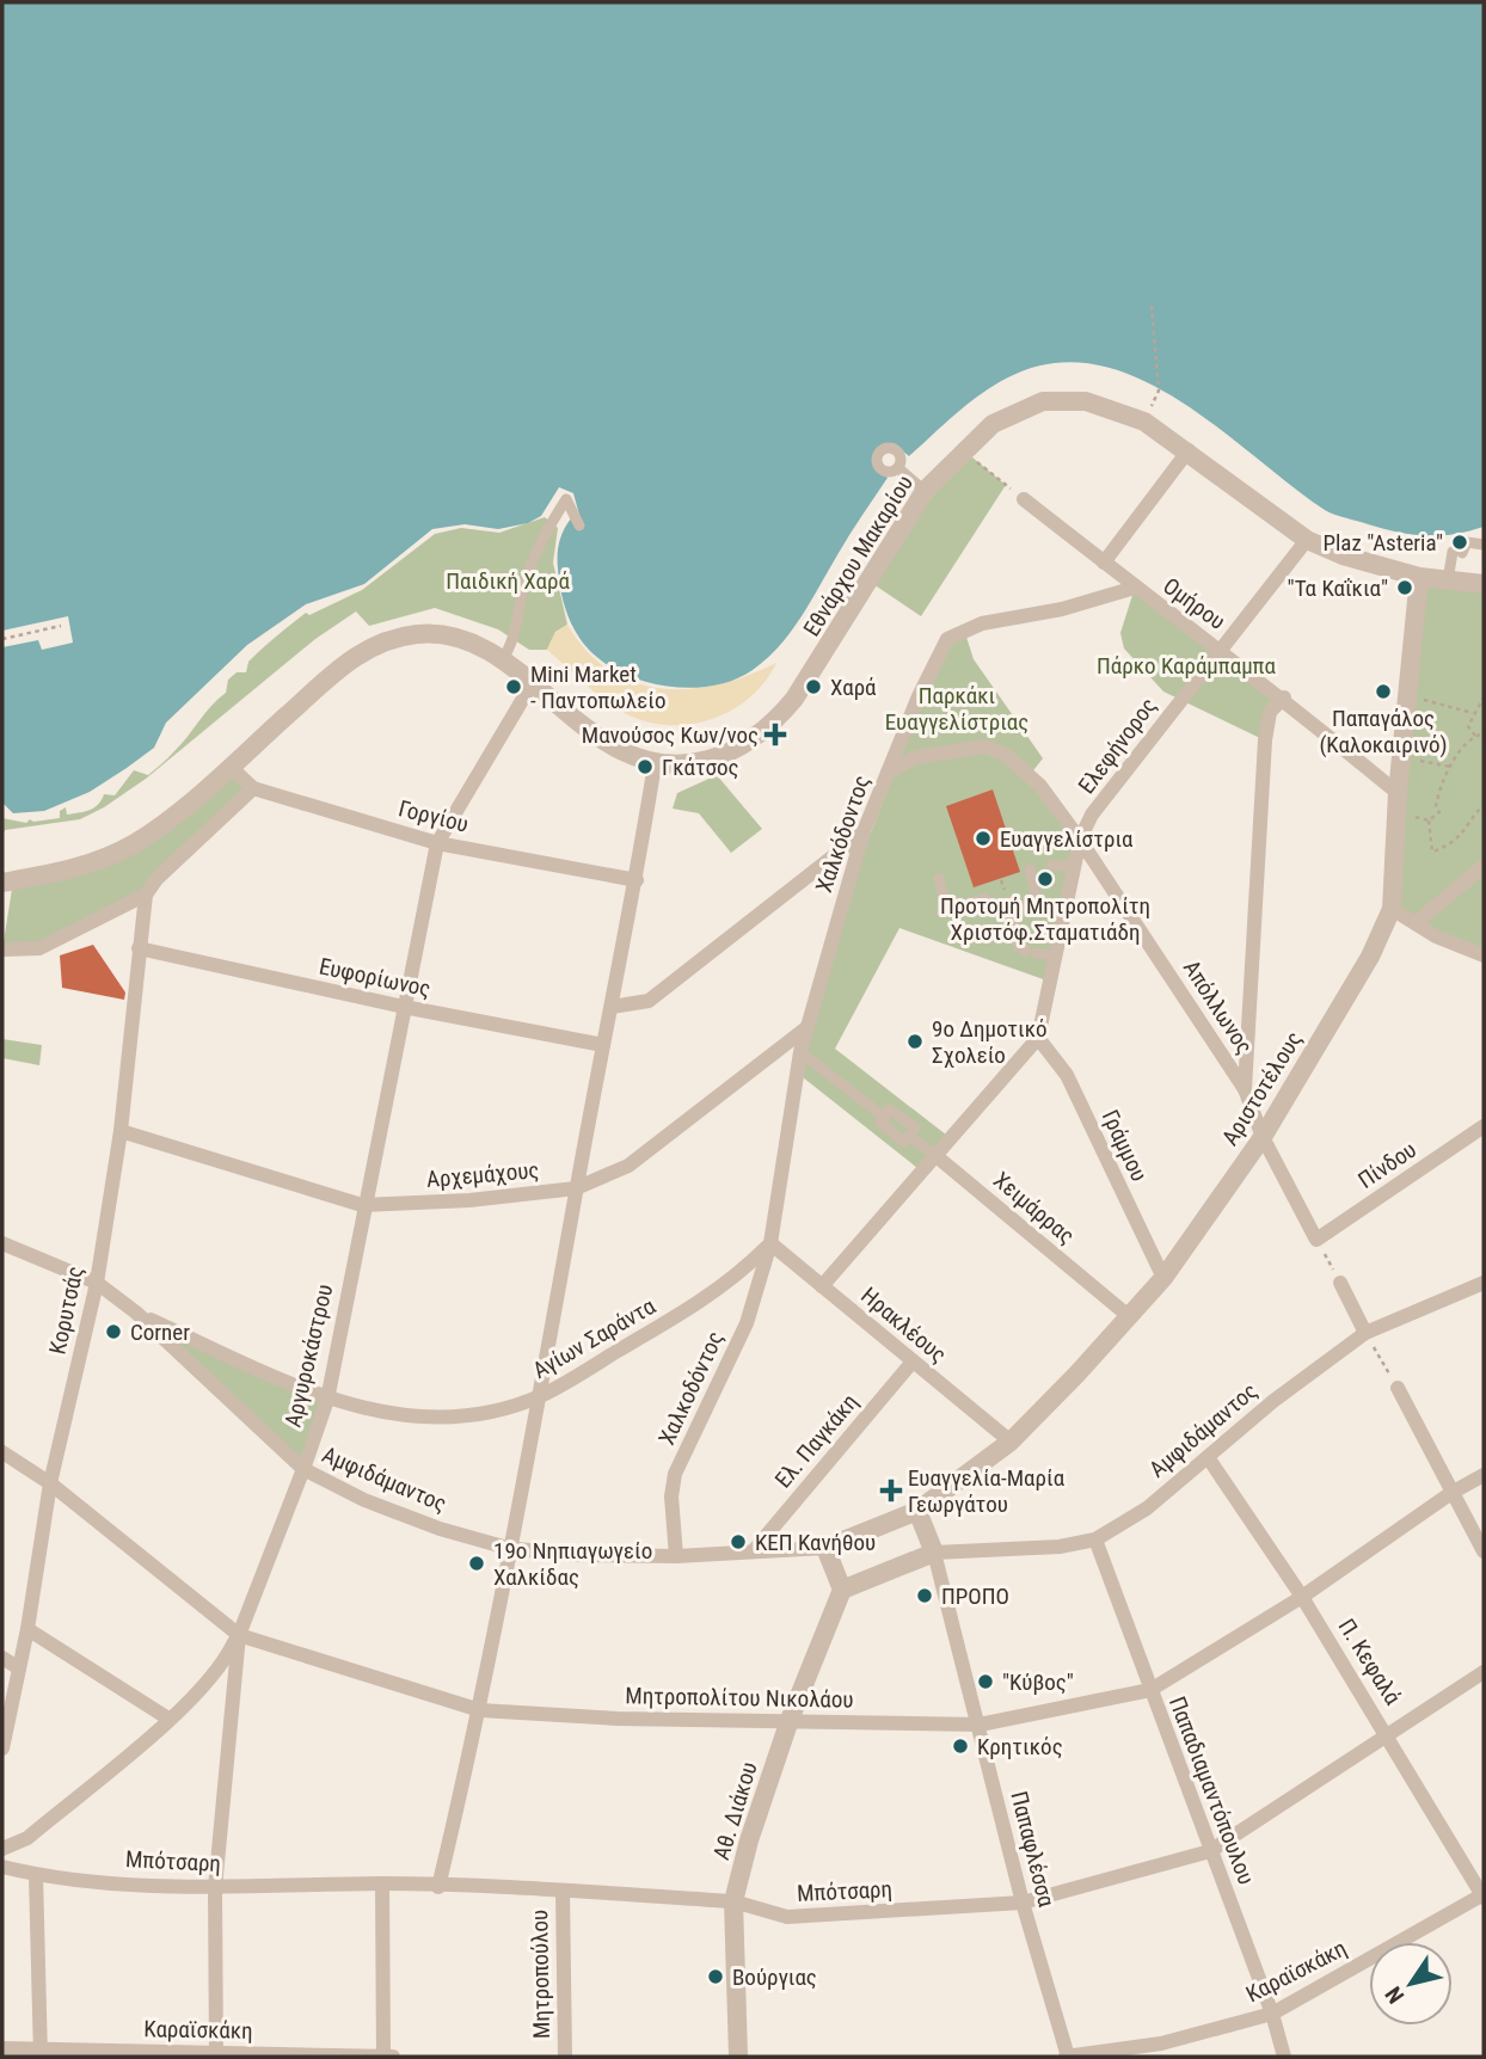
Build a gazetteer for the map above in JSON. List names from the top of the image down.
{
  "streets": {
    "street": [
      "Εθνάρχου Μακαρίου",
      "Ομήρου",
      "Ελεφήνορος",
      "Γοργίου",
      "Χαλκόδοντος",
      "Ευφορίωνος",
      "Απόλλωνος",
      "Αριστοτέλους",
      "Γράμμου",
      "Πίνδου",
      "Αρχεμάχους",
      "Χειμάρρας",
      "Κορυτσάς",
      "Ηρακλέους",
      "Αγίων Σαράντα",
      "Αργυροκάστρου",
      "Χαλκοδόντος",
      "Αμφιδάμαντος",
      "Ελ. Παγκάκη",
      "Π. Κεφαλά",
      "Μητροπολίτου Νικολάου",
      "Παπαδιαμαντόπουλου",
      "Αθ. Διάκου",
      "Παπαφλέσσα",
      "Μπότσαρη",
      "Καραϊσκάκη",
      "Μητροπούλου"
    ]
  },
  "crossings": [
    ["Εθνάρχου Μακαρίου", "Ελεφήνορος"],
    ["Εθνάρχου Μακαρίου", "Γοργίου"],
    ["Εθνάρχου Μακαρίου", "Αριστοτέλους"],
    ["Εθνάρχου Μακαρίου", "Αργυροκάστρου"],
    ["Ομήρου", "Ελεφήνορος"],
    ["Ομήρου", "Χαλκόδοντος"],
    ["Ομήρου", "Αριστοτέλους"],
    ["Ελεφήνορος", "Απόλλωνος"],
    ["Ελεφήνορος", "Γράμμου"],
    ["Ελεφήνορος", "Χειμάρρας"],
    ["Ελεφήνορος", "Ηρακλέους"],
    ["Γοργίου", "Κορυτσάς"],
    ["Γοργίου", "Αργυροκάστρου"],
    ["Χαλκόδοντος", "Απόλλωνος"],
    ["Χαλκόδοντος", "Αρχεμάχους"],
    ["Χαλκόδοντος", "Ηρακλέους"],
    ["Χαλκόδοντος", "Αγίων Σαράντα"],
    ["Χαλκόδοντος", "Χαλκοδόντος"],
    ["Ευφορίωνος", "Κορυτσάς"],
    ["Ευφορίωνος", "Αργυροκάστρου"],
    ["Απόλλωνος", "Αριστοτέλους"],
    ["Απόλλωνος", "Πίνδου"],
    ["Αριστοτέλους", "Γράμμου"],
    ["Αριστοτέλους", "Χειμάρρας"],
    ["Αριστοτέλους", "Ηρακλέους"],
    ["Αριστοτέλους", "Αμφιδάμαντος"],
    ["Αρχεμάχους", "Κορυτσάς"],
    ["Αρχεμάχους", "Αργυροκάστρου"],
    ["Κορυτσάς", "Αμφιδάμαντος"],
    ["Κορυτσάς", "Μητροπολίτου Νικολάου"],
    ["Ηρακλέους", "Αγίων Σαράντα"],
    ["Ηρακλέους", "Χαλκοδόντος"],
    ["Ηρακλέους", "Ελ. Παγκάκη"],
    ["Αγίων Σαράντα", "Αργυροκάστρου"],
    ["Αγίων Σαράντα", "Χαλκοδόντος"],
    ["Αγίων Σαράντα", "Αμφιδάμαντος"],
    ["Αργυροκάστρου", "Αμφιδάμαντος"],
    ["Αργυροκάστρου", "Μητροπολίτου Νικολάου"],
    ["Αργυροκάστρου", "Μπότσαρη"],
    ["Αργυροκάστρου", "Καραϊσκάκη"],
    ["Χαλκοδόντος", "Αμφιδάμαντος"],
    ["Αμφιδάμαντος", "Ελ. Παγκάκη"],
    ["Αμφιδάμαντος", "Π. Κεφαλά"],
    ["Αμφιδάμαντος", "Παπαδιαμαντόπουλου"],
    ["Αμφιδάμαντος", "Παπαφλέσσα"],
    ["Π. Κεφαλά", "Μητροπολίτου Νικολάου"],
    ["Π. Κεφαλά", "Μπότσαρη"],
    ["Π. Κεφαλά", "Καραϊσκάκη"],
    ["Μητροπολίτου Νικολάου", "Παπαδιαμαντόπουλου"],
    ["Μητροπολίτου Νικολάου", "Αθ. Διάκου"],
    ["Μητροπολίτου Νικολάου", "Παπαφλέσσα"],
    ["Παπαδιαμαντόπουλου", "Μπότσαρη"],
    ["Παπαδιαμαντόπουλου", "Καραϊσκάκη"],
    ["Αθ. Διάκου", "Μπότσαρη"],
    ["Παπαφλέσσα", "Μπότσαρη"],
    ["Παπαφλέσσα", "Καραϊσκάκη"],
    ["Μπότσαρη", "Μητροπούλου"]
  ],
  "parks": ["Παιδική Χαρά", "Πάρκο Καράμπαμπα", "Παρκάκι Ευαγγελίστριας"],
  "places": {
    "other": [
      "Plaz \"Asteria\"",
      "\"Τα Καΐκια\"",
      "Mini Market - Παντοπωλείο",
      "Χαρά",
      "Παπαγάλος (Καλοκαιρινό)",
      "Γκάτσος",
      "Ευαγγελίστρια",
      "Προτομή Μητροπολίτη Χριστόφ.Σταματιάδη",
      "9ο Δημοτικό Σχολείο",
      "Corner",
      "ΚΕΠ Κανήθου",
      "19ο Νηπιαγωγείο Χαλκίδας",
      "ΠΡΟΠΟ",
      "\"Κύβος\"",
      "Κρητικός",
      "Βούργιας"
    ],
    "health": ["Μανούσος Κων/νος", "Ευαγγελία-Μαρία Γεωργάτου"]
  },
  "north": "bottom left"
}
